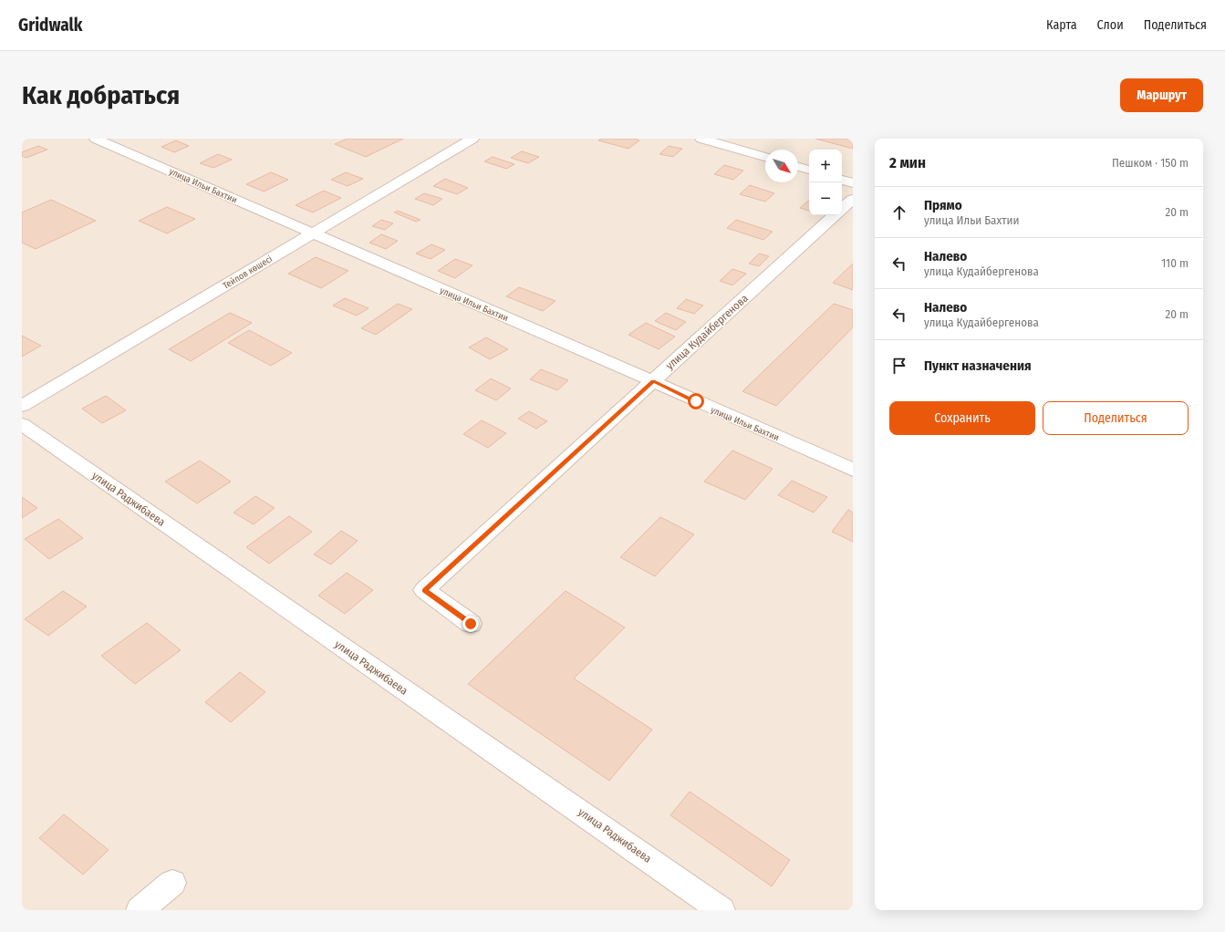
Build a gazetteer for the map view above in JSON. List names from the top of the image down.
{
  "streets": {
    "street": [
      "улица Ильи Бахтии",
      "Тейпов көшесі",
      "улица Кудайбергенова",
      "улица Раджибаева"
    ]
  },
  "crossings": [
    ["улица Ильи Бахтии", "Тейпов көшесі"],
    ["улица Ильи Бахтии", "улица Кудайбергенова"]
  ],
  "north": "bottom right",
  "page": {
    "header": "Gridwalk",
    "nav": ["Карта", "Слои", "Поделиться"],
    "buttons": [
      "Маршрут",
      ["Сохранить", "Поделиться"]
    ],
    "title": "Как добраться",
    "heading": ["2 мин", "Пешком · 150 m"],
    "map_buttons": ["+", "−"],
    "list": [
      ["Прямо", "улица Ильи Бахтии", "20 m"],
      ["Налево", "улица Кудайбергенова", "110 m"],
      ["Налево", "улица Кудайбергенова", "20 m"],
      "Пункт назначения"
    ]
  }
}
